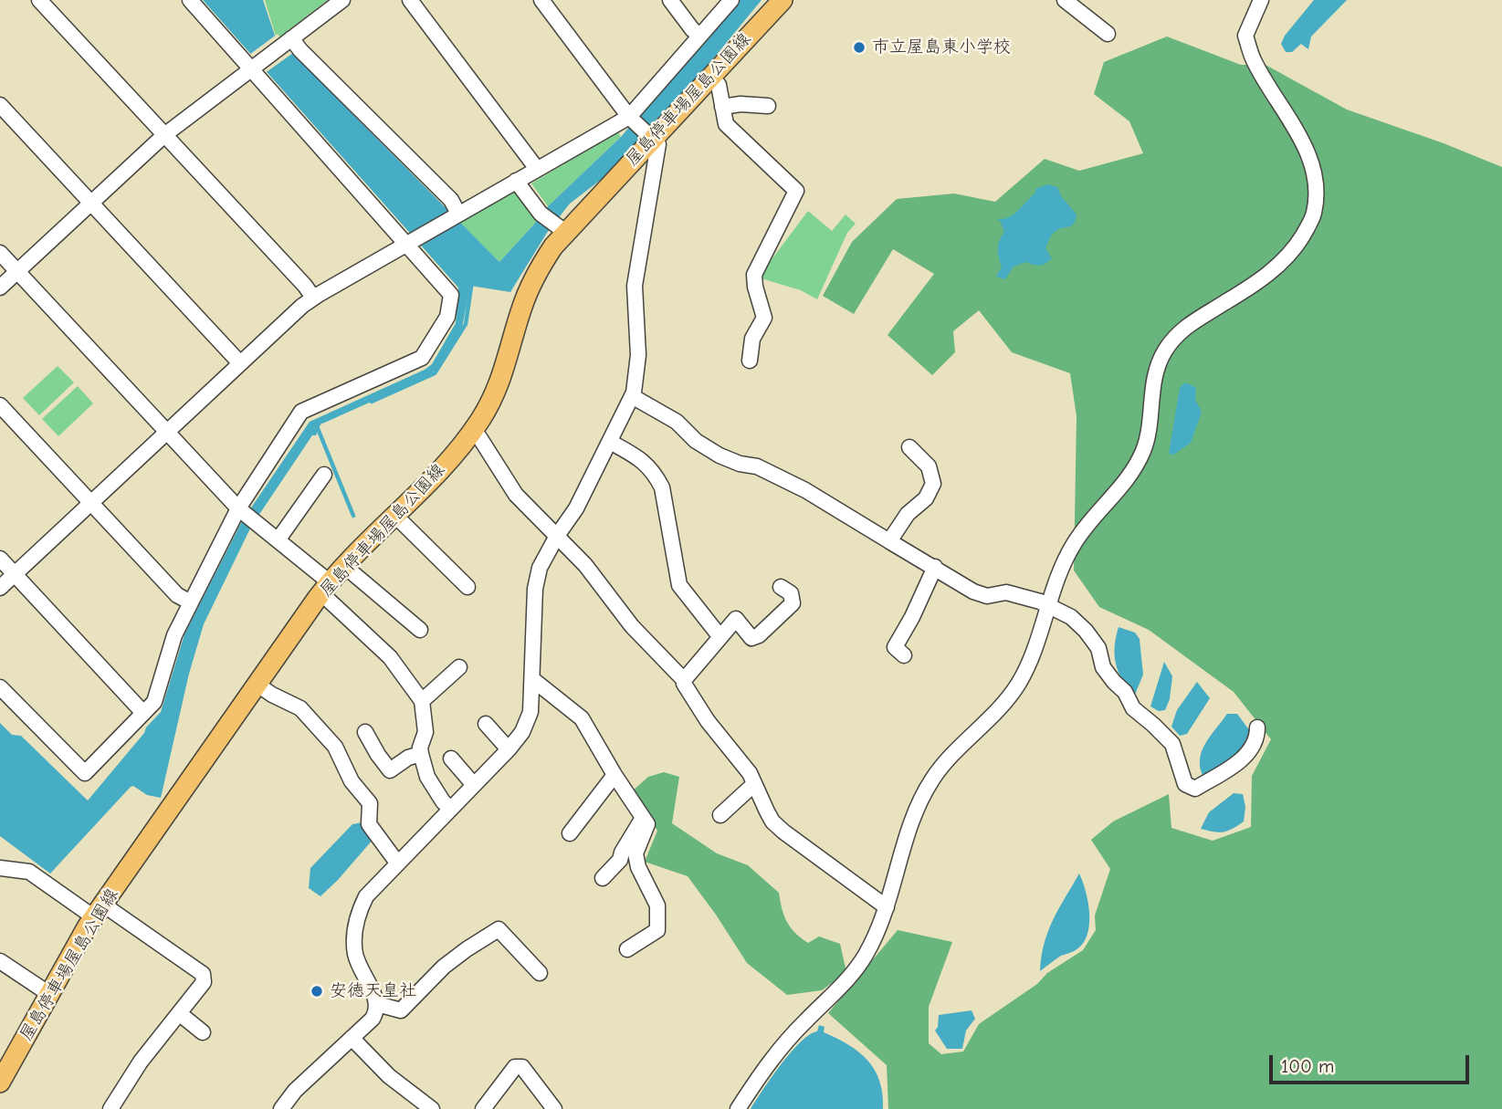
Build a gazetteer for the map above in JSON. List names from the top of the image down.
{
  "streets": {
    "main road": ["屋島停車場屋島公園線"]
  },
  "places": ["市立屋島東小学校", "安徳天皇社"],
  "scale_bar": "100 m"
}
